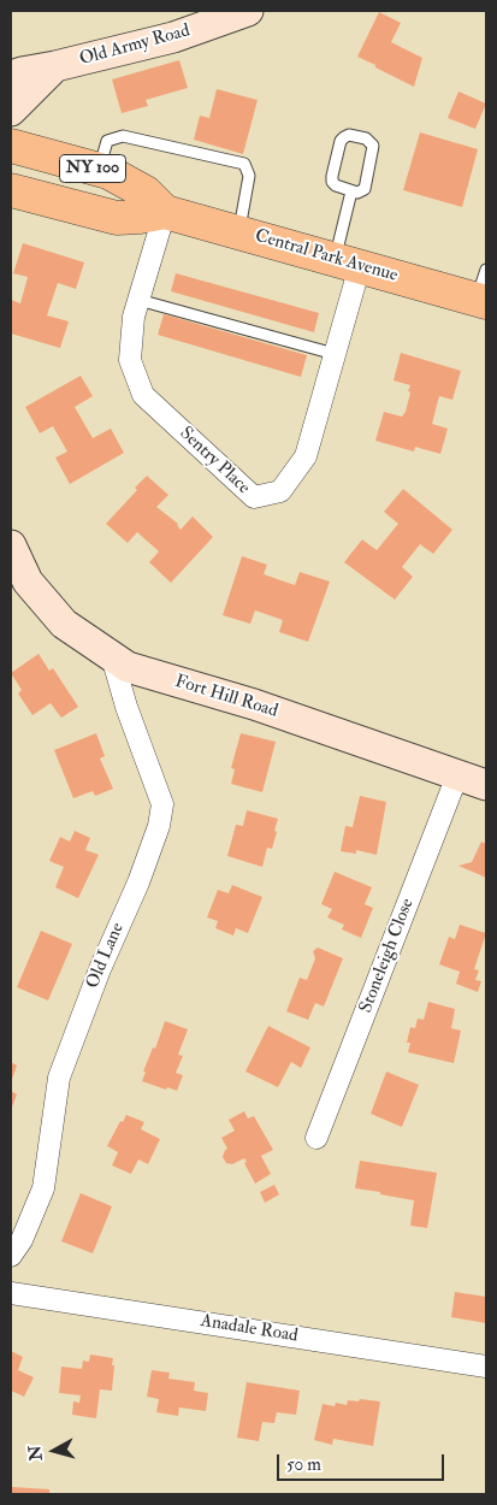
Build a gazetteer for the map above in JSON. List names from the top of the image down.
{
  "streets": {
    "main road": ["NY 100", "Central Park Avenue"],
    "street": [
      "Old Army Road",
      "Sentry Place",
      "Fort Hill Road",
      "Old Lane",
      "Stoneleigh Close",
      "Anadale Road"
    ]
  },
  "crossings": [
    ["Central Park Avenue", "Sentry Place"],
    ["Fort Hill Road", "Old Lane"],
    ["Fort Hill Road", "Stoneleigh Close"]
  ],
  "scale_bar": "50 m",
  "north": "left"
}
